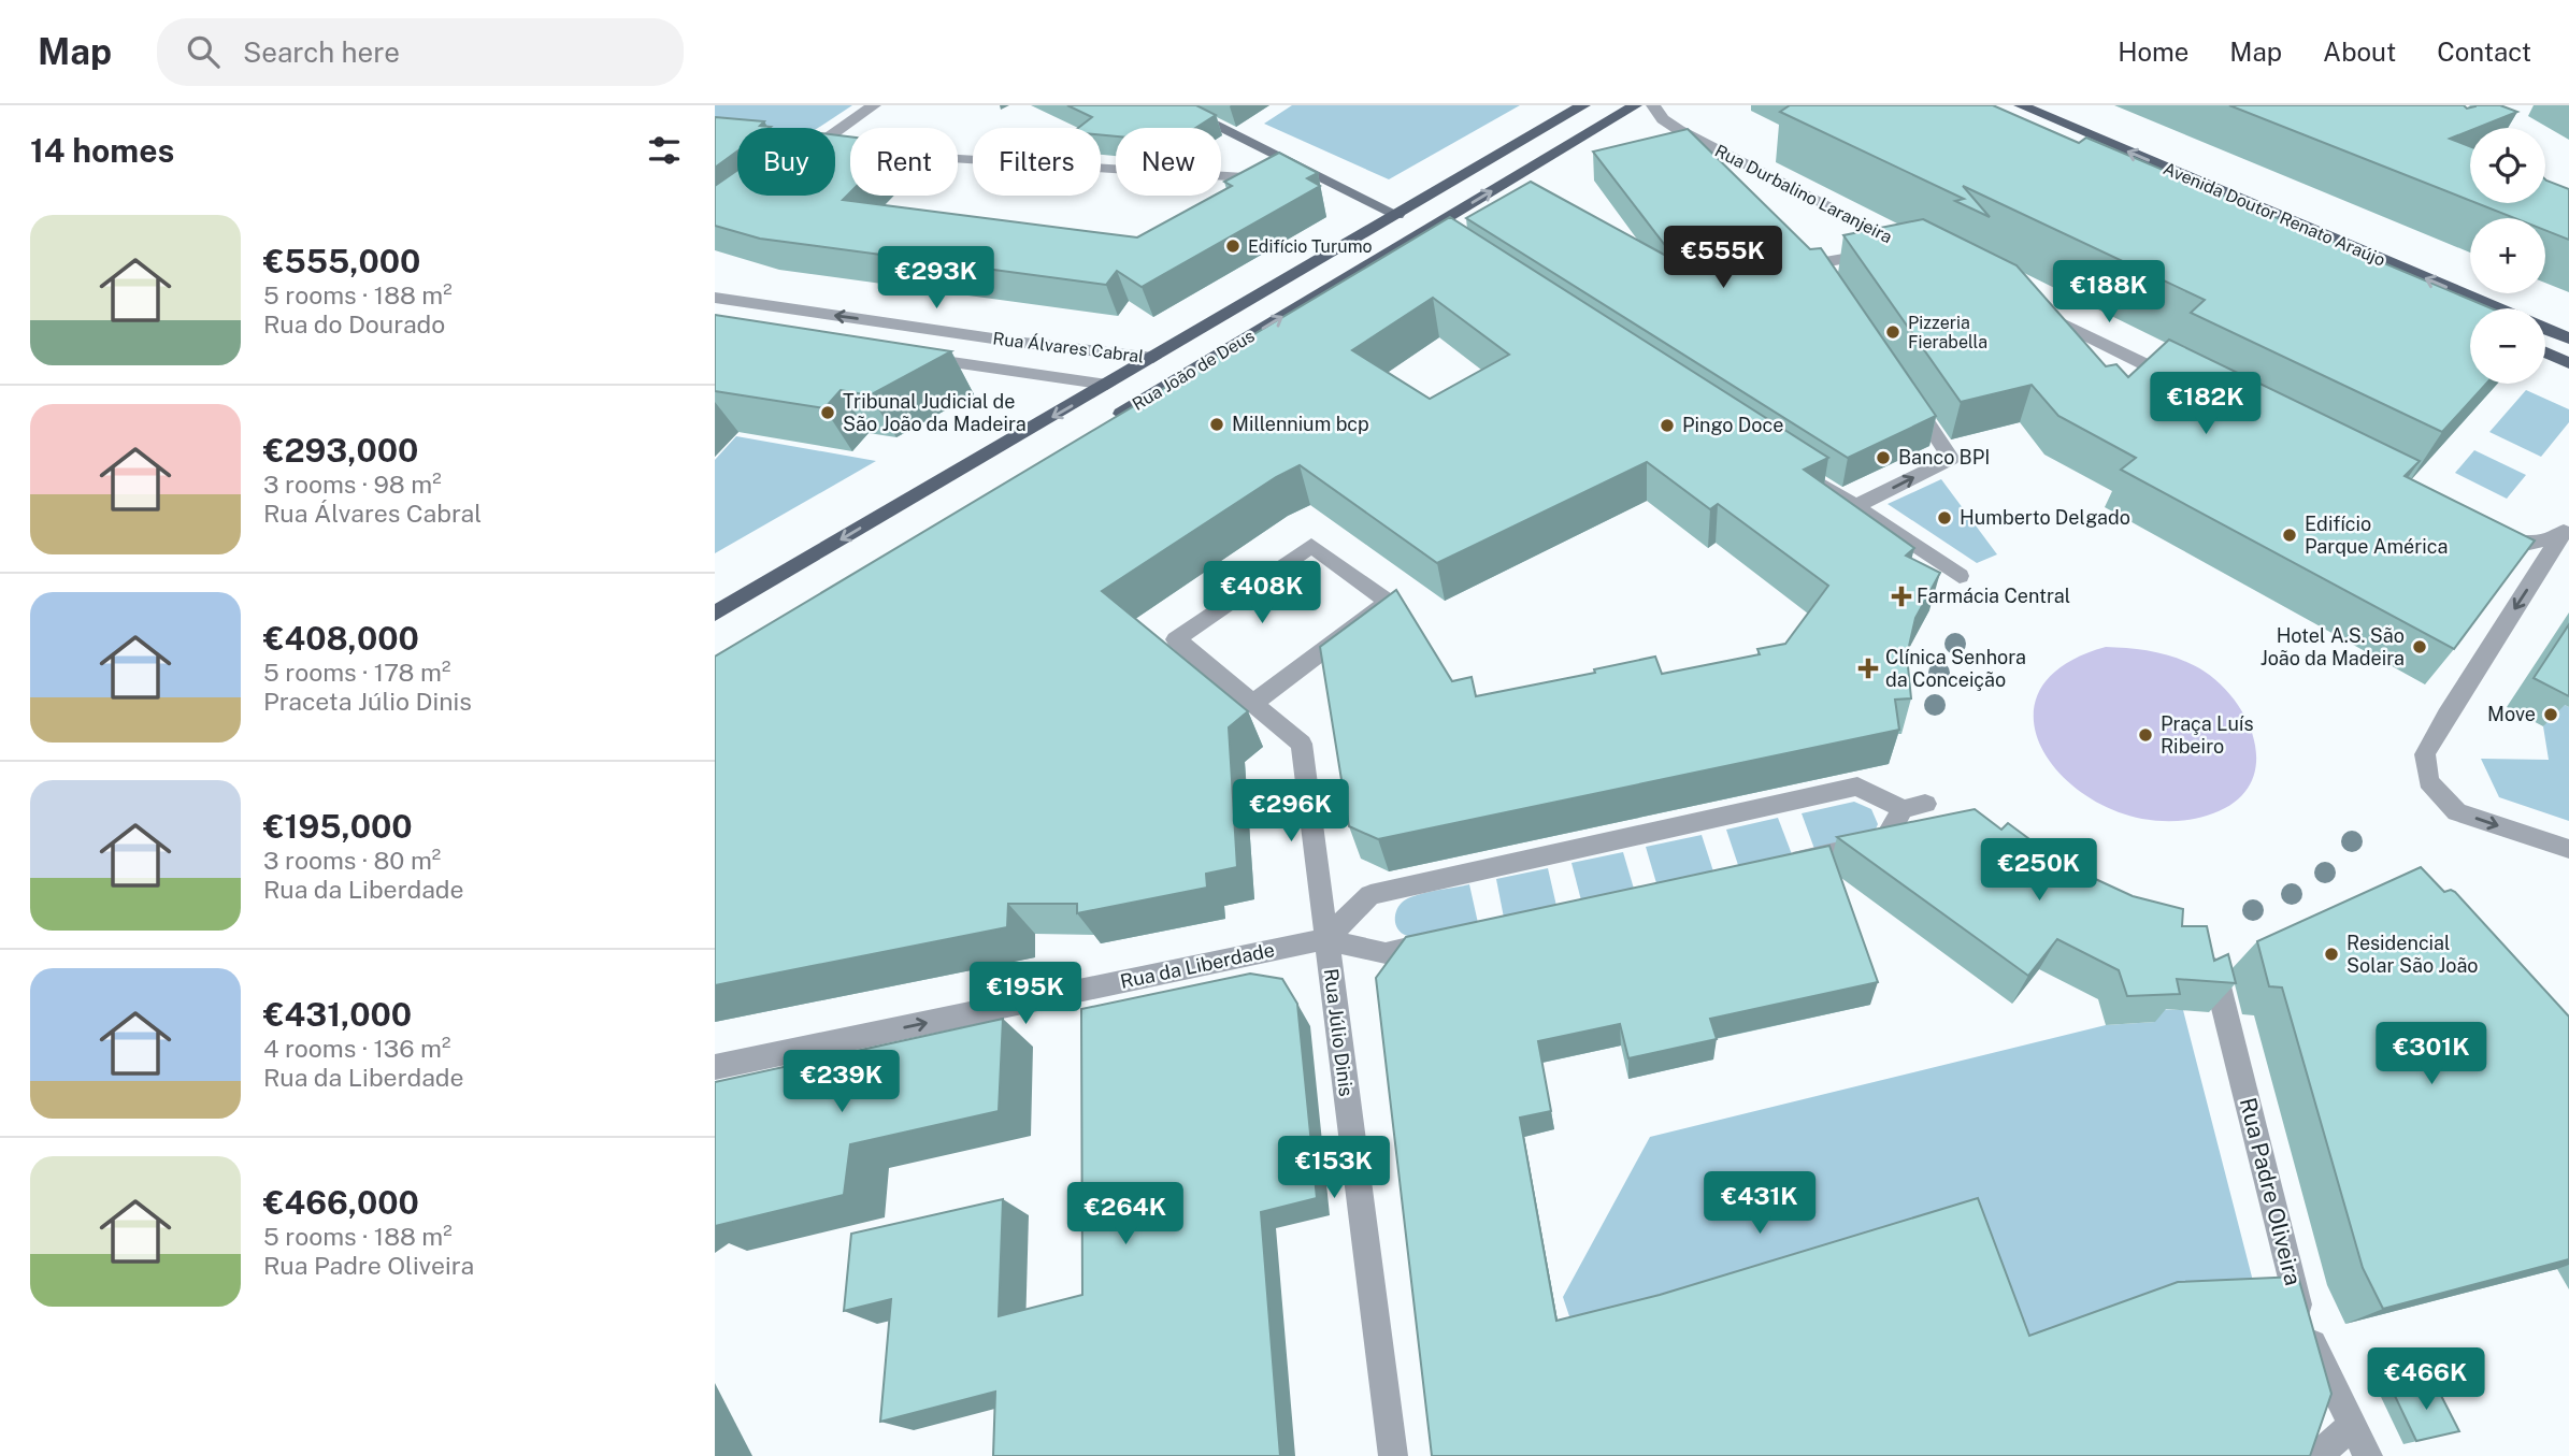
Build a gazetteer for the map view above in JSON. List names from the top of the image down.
{
  "streets": {
    "main road": ["Avenida Doutor Renato Araújo", "Rua João de Deus"],
    "street": [
      "Rua Durbalino Laranjeira",
      "Rua Álvares Cabral",
      "Rua da Liberdade",
      "Rua Júlio Dinis",
      "Rua Padre Oliveira"
    ]
  },
  "crossings": [
    ["Rua Álvares Cabral", "Rua João de Deus"],
    ["Rua da Liberdade", "Rua Júlio Dinis"]
  ],
  "one_way": ["Avenida Doutor Renato Araújo", "Rua da Liberdade"],
  "places": {
    "other": [
      "Edifício Turumo",
      "Pizzeria Fierabella",
      "Tribunal Judicial de São João da Madeira",
      "Millennium bcp",
      "Pingo Doce",
      "Banco BPI",
      "Humberto Delgado",
      "Edifício Parque América",
      "Hotel A.S. São João da Madeira",
      "Move",
      "Praça Luís Ribeiro",
      "Residencial Solar São João"
    ],
    "health": ["Farmácia Central", "Clínica Senhora da Conceição"]
  },
  "page": {
    "header": "Map",
    "search": "Search here",
    "nav": [
      "Home",
      "Map",
      "About",
      "Contact"
    ],
    "heading": "14 homes",
    "map_buttons": ["+", "−"],
    "chip": [
      "Buy",
      "Rent",
      "Filters",
      "New"
    ],
    "list": [
      {
        "name": "€555,000",
        "note": "5 rooms · 188 m² · Rua do Dourado"
      },
      {
        "name": "€293,000",
        "note": "3 rooms · 98 m² · Rua Álvares Cabral"
      },
      {
        "name": "€408,000",
        "note": "5 rooms · 178 m² · Praceta Júlio Dinis"
      },
      {
        "name": "€195,000",
        "note": "3 rooms · 80 m² · Rua da Liberdade"
      },
      {
        "name": "€431,000",
        "note": "4 rooms · 136 m² · Rua da Liberdade"
      },
      {
        "name": "€466,000",
        "note": "5 rooms · 188 m² · Rua Padre Oliveira"
      }
    ],
    "price": [
      "€555K",
      "€293K",
      "€188K",
      "€182K",
      "€408K",
      "€296K",
      "€250K",
      "€195K",
      "€301K",
      "€239K",
      "€153K",
      "€431K",
      "€264K",
      "€466K"
    ]
  }
}
